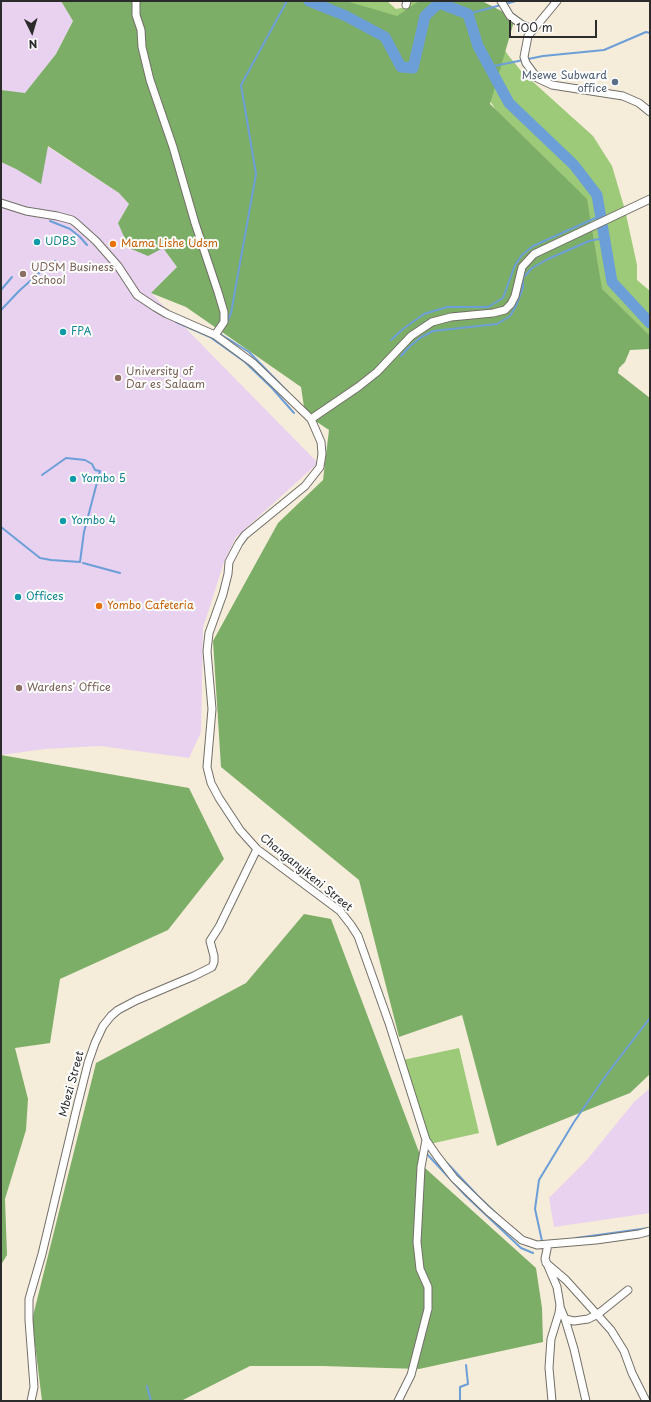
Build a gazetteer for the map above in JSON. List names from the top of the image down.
{
  "streets": {
    "street": ["Changanyikeni Street", "Mbezi Street"]
  },
  "crossings": [
    ["Changanyikeni Street", "Mbezi Street"]
  ],
  "places": [
    "Msewe Subward office",
    "UDBS",
    "Mama Lishe Udsm",
    "UDSM Business School",
    "FPA",
    "University of Dar es Salaam",
    "Yombo 5",
    "Yombo 4",
    "Offices",
    "Yombo Cafeteria",
    "Wardens' Office"
  ],
  "scale_bar": "100 m",
  "north": "bottom"
}
